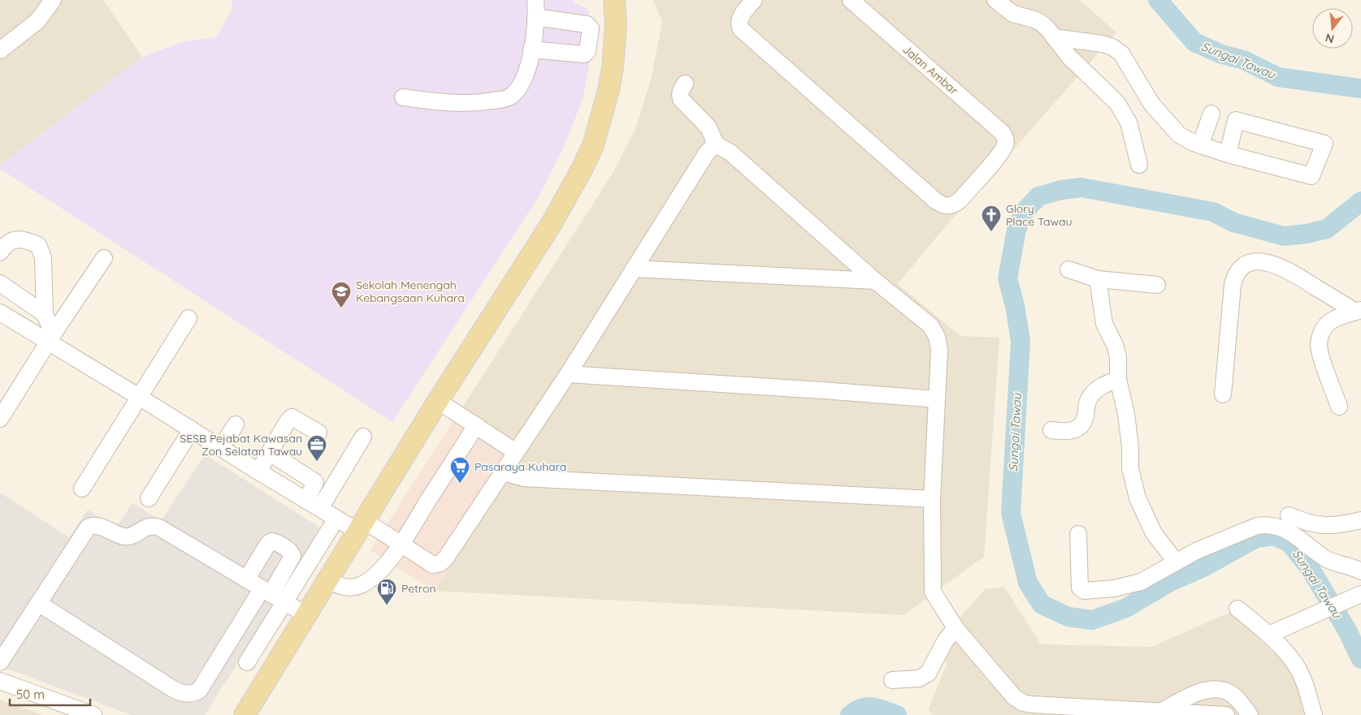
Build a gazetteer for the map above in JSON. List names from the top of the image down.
{
  "streets": {
    "street": ["Jalan Ambar"]
  },
  "water": ["Sungai Tawau"],
  "places": {
    "church": ["Glory Place Tawau"],
    "school or university": ["Sekolah Menengah Kebangsaan Kuhara"],
    "office": ["SESB Pejabat Kawasan Zon Selatan Tawau"],
    "supermarket": ["Pasaraya Kuhara"],
    "fuel station": ["Petron"]
  },
  "scale_bar": "50 m",
  "north": "bottom"
}
